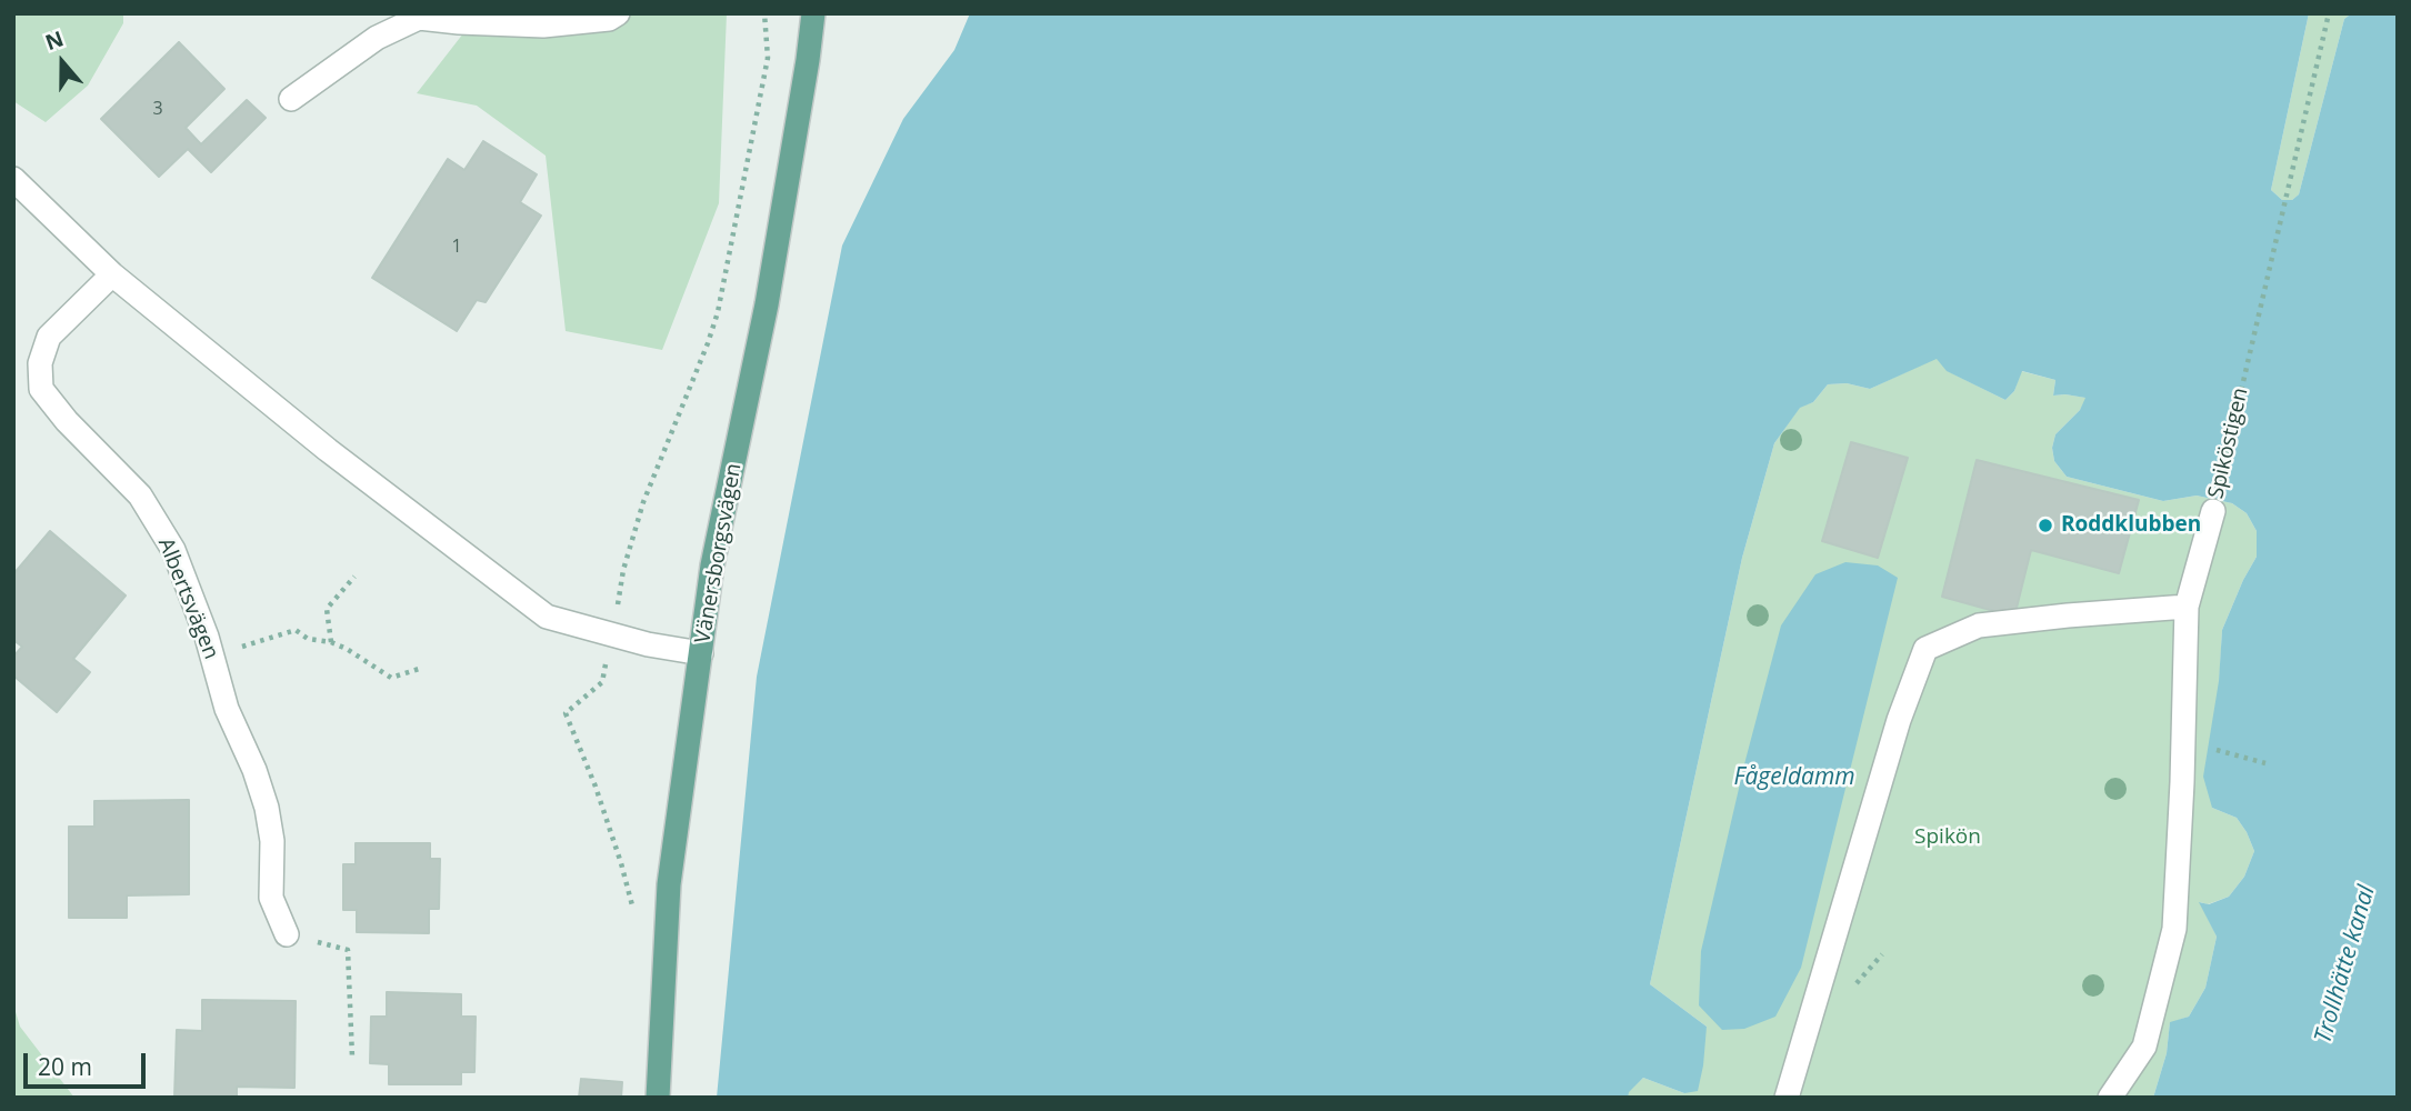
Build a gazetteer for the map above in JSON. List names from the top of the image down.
{
  "streets": {
    "main road": ["Vänersborgsvägen"],
    "street": ["Spiköstigen", "Albertsvägen"]
  },
  "water": ["Fågeldamm", "Trollhätte kanal"],
  "parks": ["Spikön"],
  "places": ["Roddklubben"],
  "house_numbers": ["3", "1"],
  "scale_bar": "20 m",
  "north": "top"
}
